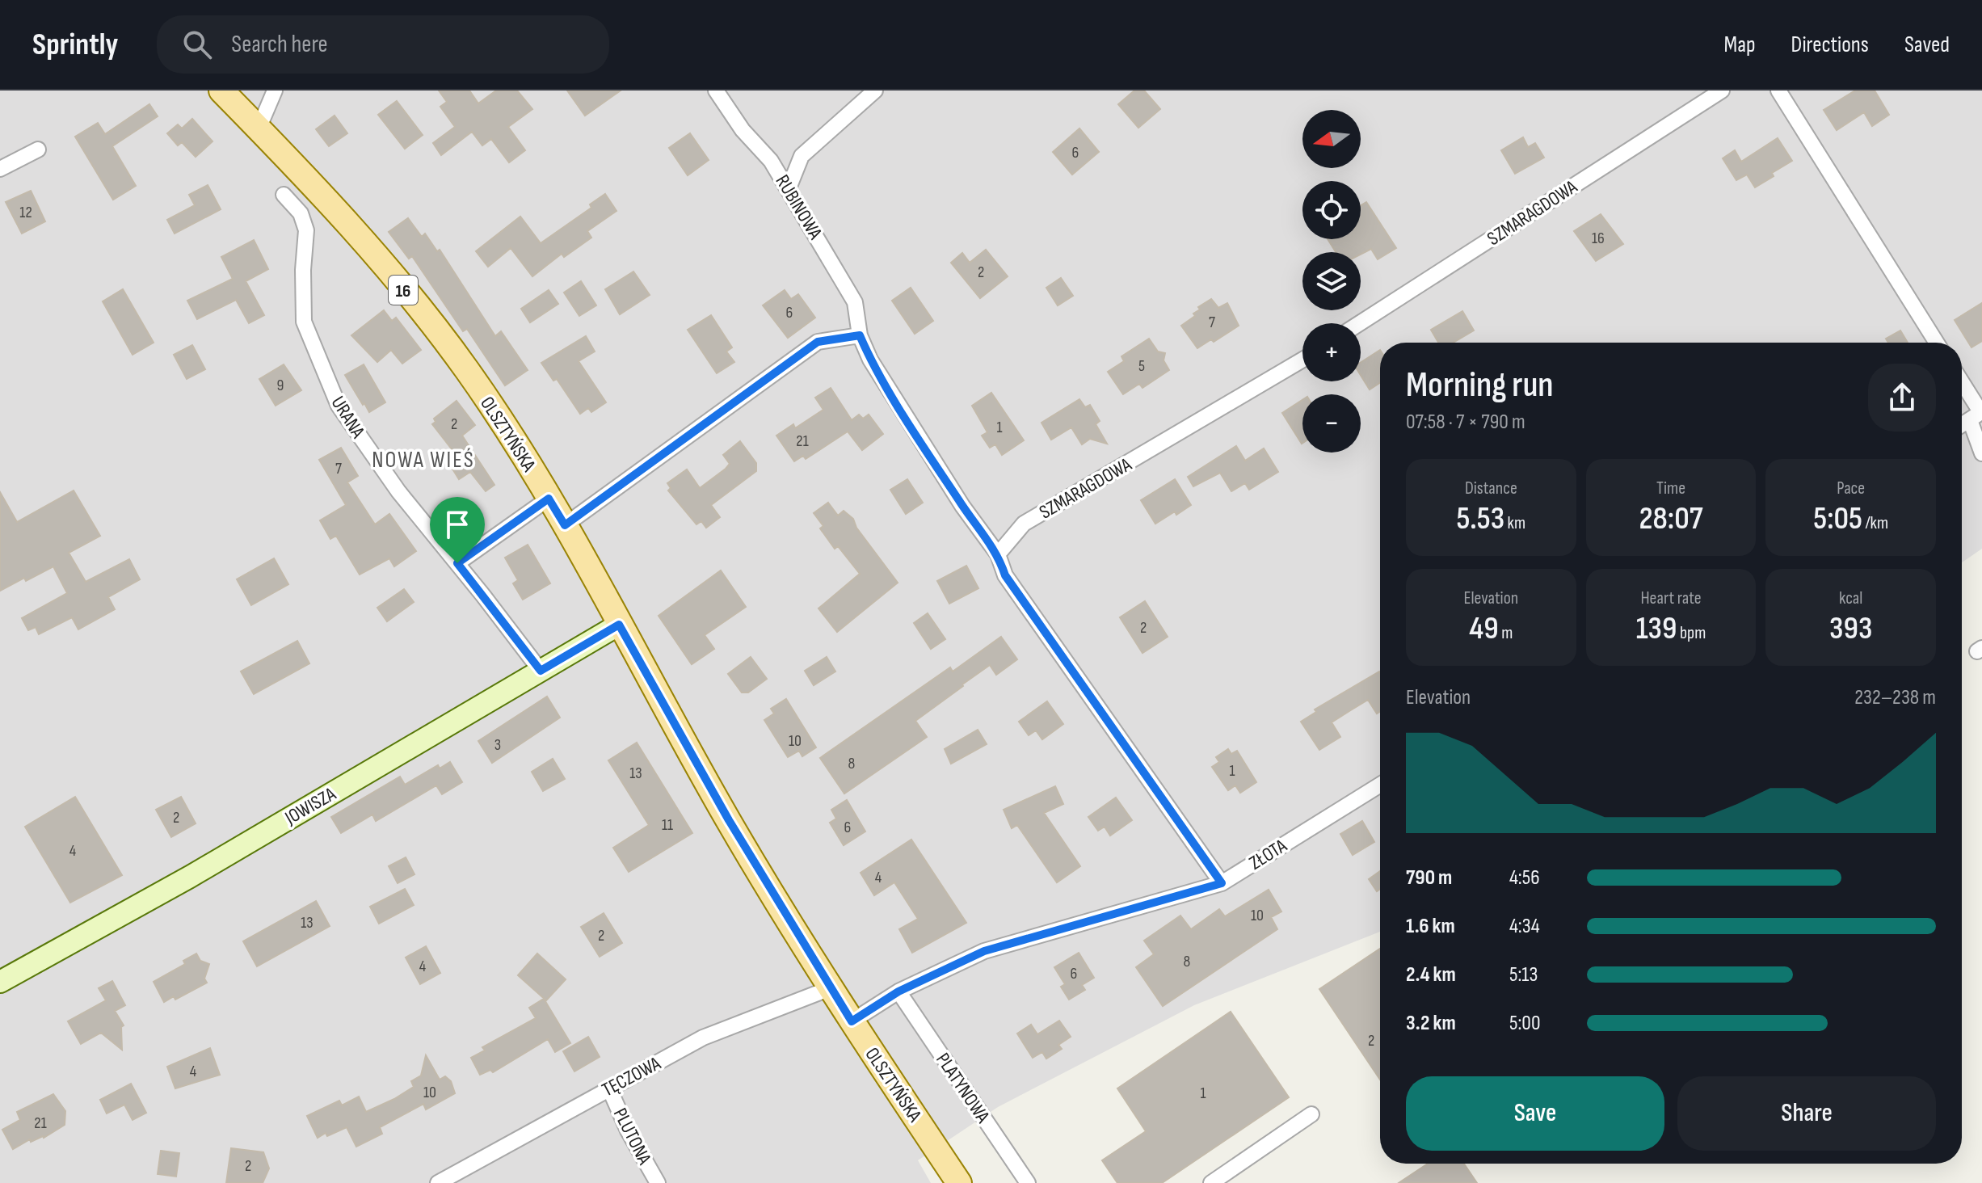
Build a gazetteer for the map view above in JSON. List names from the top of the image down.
{
  "streets": {
    "main road": ["16", "OLSZTYŃSKA"],
    "street": [
      "RUBINOWA",
      "SZMARAGDOWA",
      "URANA",
      "JOWISZA",
      "ZŁOTA",
      "TĘCZOWA",
      "PLATYNOWA",
      "PLUTONA"
    ]
  },
  "crossings": [
    ["RUBINOWA", "SZMARAGDOWA"],
    ["RUBINOWA", "ZŁOTA"],
    ["URANA", "JOWISZA"],
    ["OLSZTYŃSKA", "JOWISZA"],
    ["OLSZTYŃSKA", "ZŁOTA"],
    ["OLSZTYŃSKA", "TĘCZOWA"],
    ["ZŁOTA", "PLATYNOWA"],
    ["TĘCZOWA", "PLUTONA"]
  ],
  "districts": ["NOWA WIEŚ"],
  "house_numbers": [
    "6",
    "12",
    "16",
    "2",
    "6",
    "7",
    "5",
    "9",
    "2",
    "1",
    "21",
    "7",
    "2",
    "10",
    "3",
    "8",
    "1",
    "13",
    "2",
    "11",
    "6",
    "4",
    "4",
    "10",
    "13",
    "2",
    "8",
    "4",
    "6",
    "2",
    "4",
    "10",
    "1",
    "21",
    "2"
  ],
  "north": "left",
  "page": {
    "header": "Sprintly",
    "search": "Search here",
    "nav": ["Map", "Directions", "Saved"],
    "map_buttons": ["+", "−"],
    "heading": ["Morning run", "07:58 · 7 × 790 m"],
    "stats": [
      ["Distance", "5.53 km"],
      ["Time", "28:07"],
      ["Pace", "5:05 /km"],
      ["Elevation", "49 m"],
      ["Heart rate", "139 bpm"],
      ["kcal", "393"]
    ],
    "chart": ["Elevation", "232–238 m"],
    "list": [
      {
        "name": "790 m",
        "note": "4:56"
      },
      {
        "name": "1.6 km",
        "note": "4:34"
      },
      {
        "name": "2.4 km",
        "note": "5:13"
      },
      {
        "name": "3.2 km",
        "note": "5:00"
      }
    ],
    "buttons": ["Save", "Share"]
  }
}
